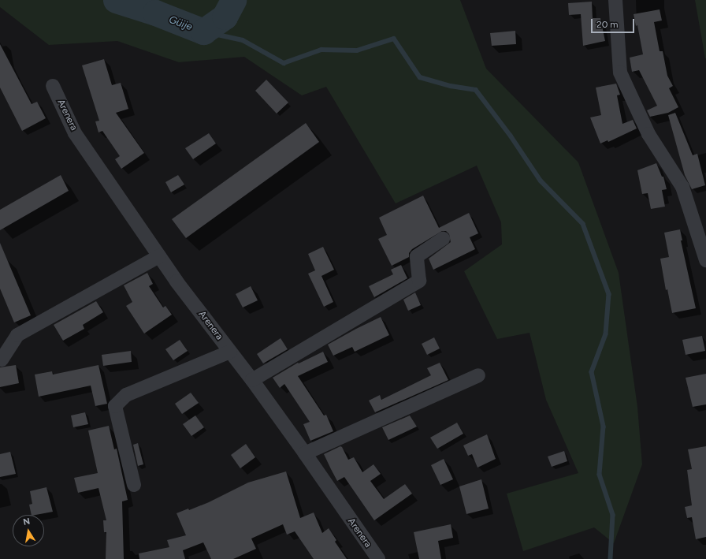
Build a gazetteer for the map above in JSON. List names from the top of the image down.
{
  "streets": {
    "street": ["Arenera"]
  },
  "water": ["Güije"],
  "scale_bar": "20 m",
  "north": "top"
}
